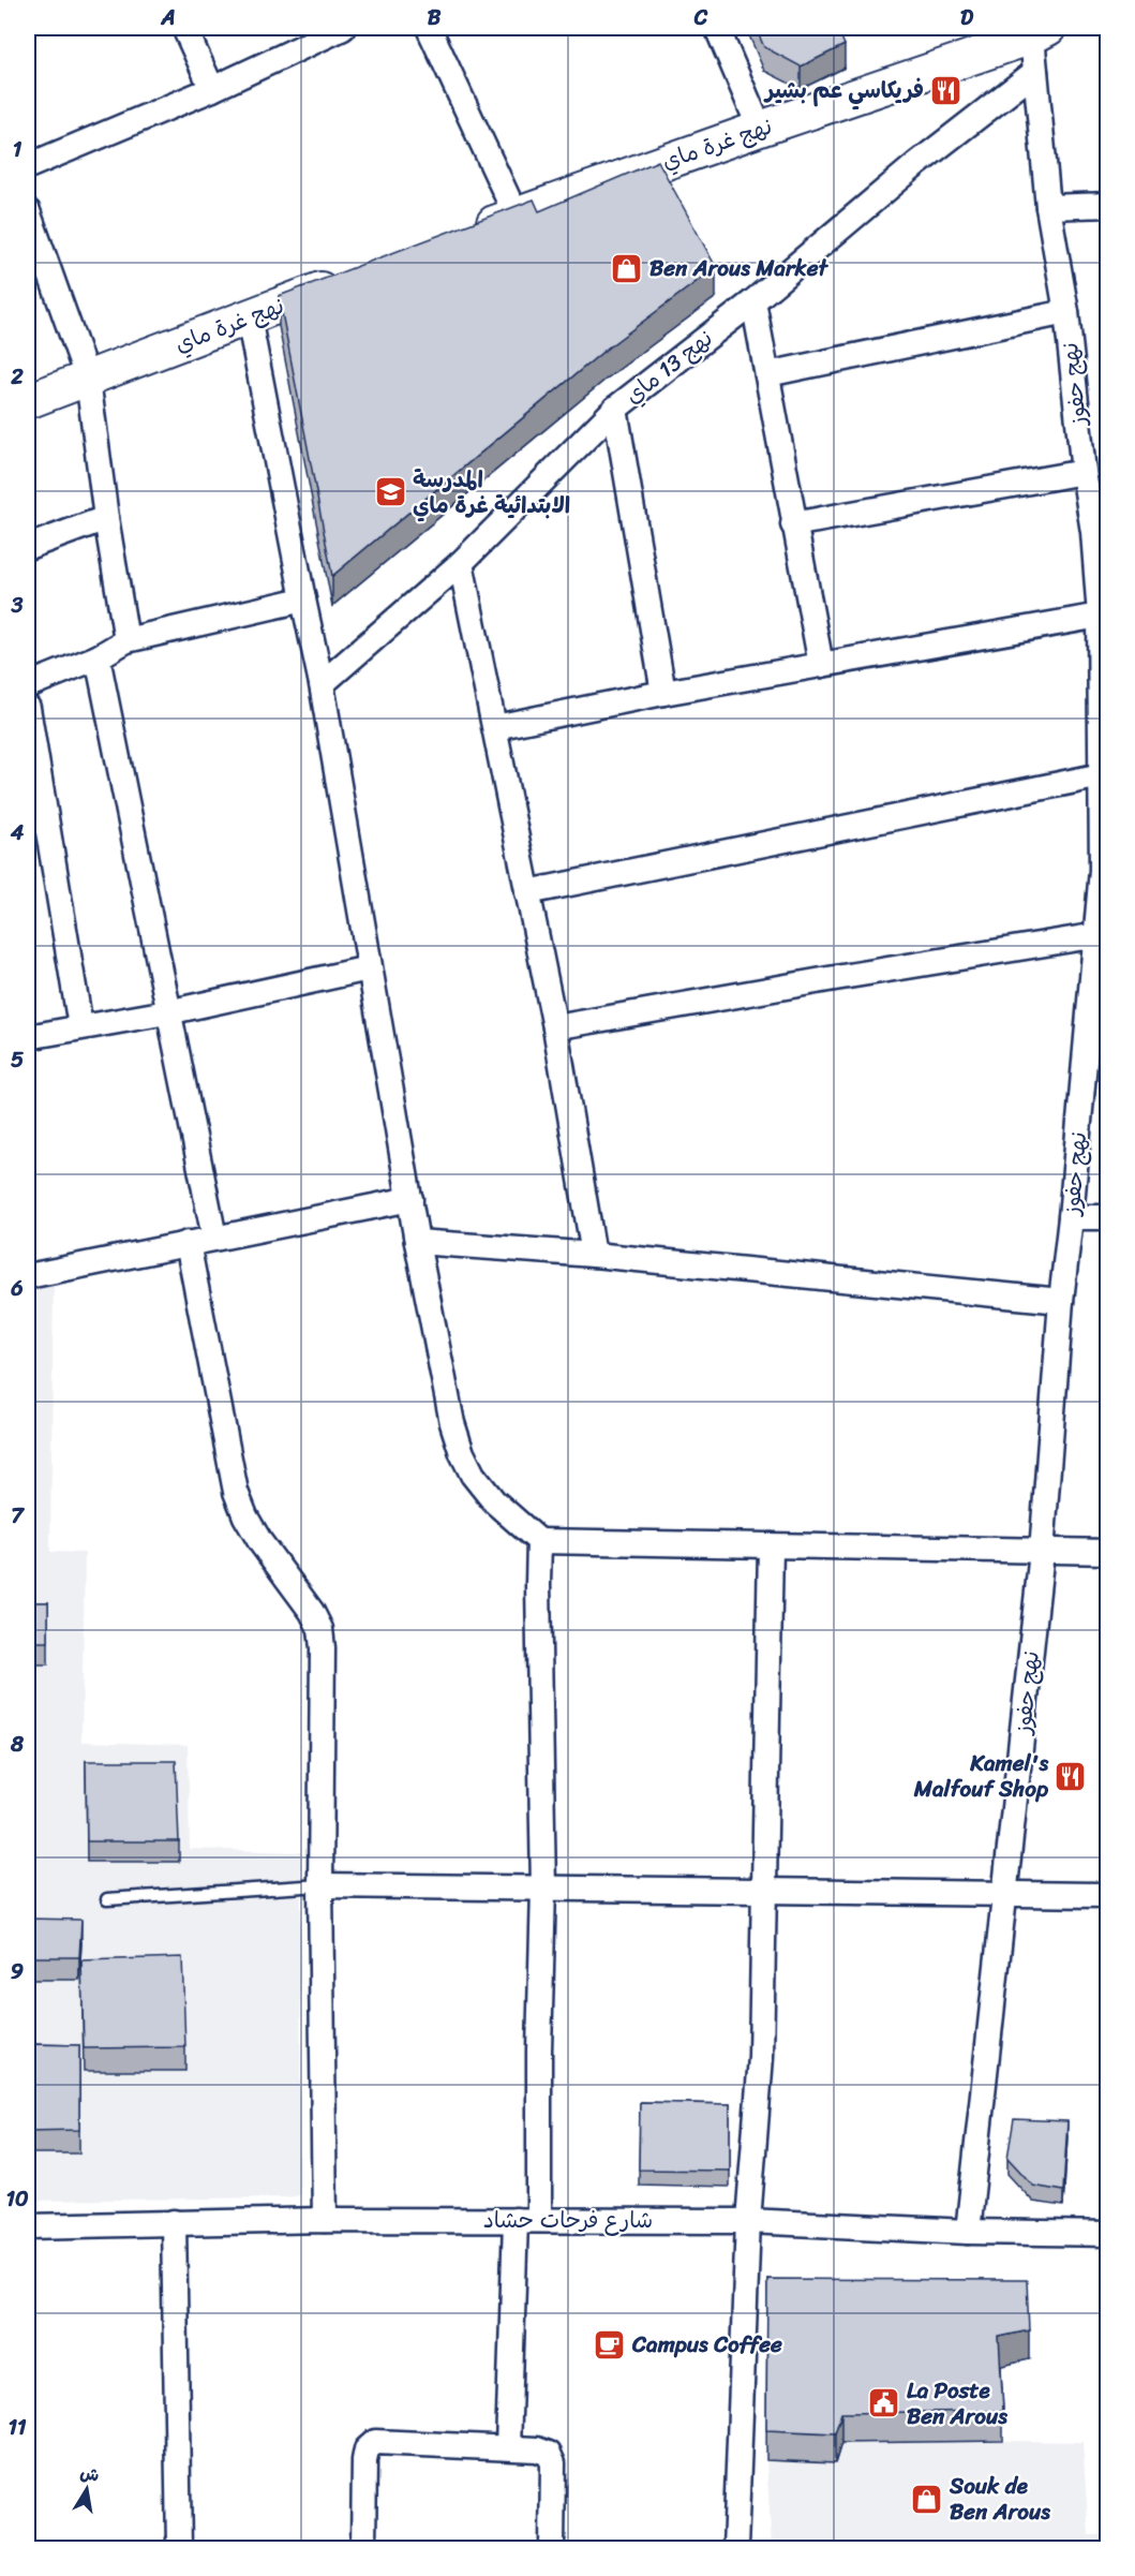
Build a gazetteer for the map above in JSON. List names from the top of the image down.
{
  "streets": {
    "street": [
      "نهج غرة ماي",
      "نهج 13 ماي",
      "نهج حفوز",
      "شارع فرحات حشاد"
    ]
  },
  "crossings": [
    ["نهج غرة ماي", "نهج حفوز"],
    ["نهج 13 ماي", "نهج حفوز"],
    ["نهج حفوز", "شارع فرحات حشاد"]
  ],
  "places": {
    "restaurant": ["فريكاسي عم بشير", "Kamel's Malfouf Shop"],
    "shop": ["Ben Arous Market", "Souk de Ben Arous"],
    "school or university": ["المدرسة الابتدائية غرة ماي"],
    "cafe": ["Campus Coffee"],
    "public building": ["La Poste Ben Arous"]
  },
  "north": "top",
  "grid": {
    "columns": [
      "A",
      "B",
      "C",
      "D"
    ],
    "rows": [
      "1",
      "2",
      "3",
      "4",
      "5",
      "6",
      "7",
      "8",
      "9",
      "10",
      "11"
    ]
  }
}
